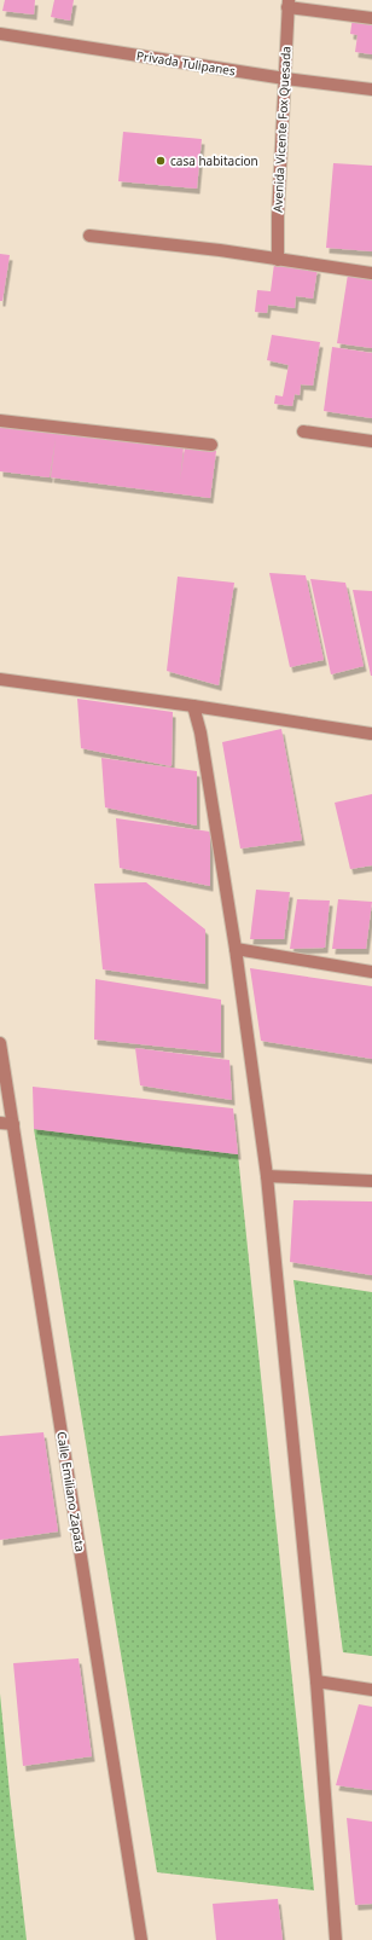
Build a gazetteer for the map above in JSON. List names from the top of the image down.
{
  "streets": {
    "street": ["Privada Tulipanes", "Avenida Vicente Fox Quesada", "Calle Emiliano Zapata"]
  },
  "crossings": [
    ["Privada Tulipanes", "Avenida Vicente Fox Quesada"]
  ],
  "places": ["casa habitacion"]
}
